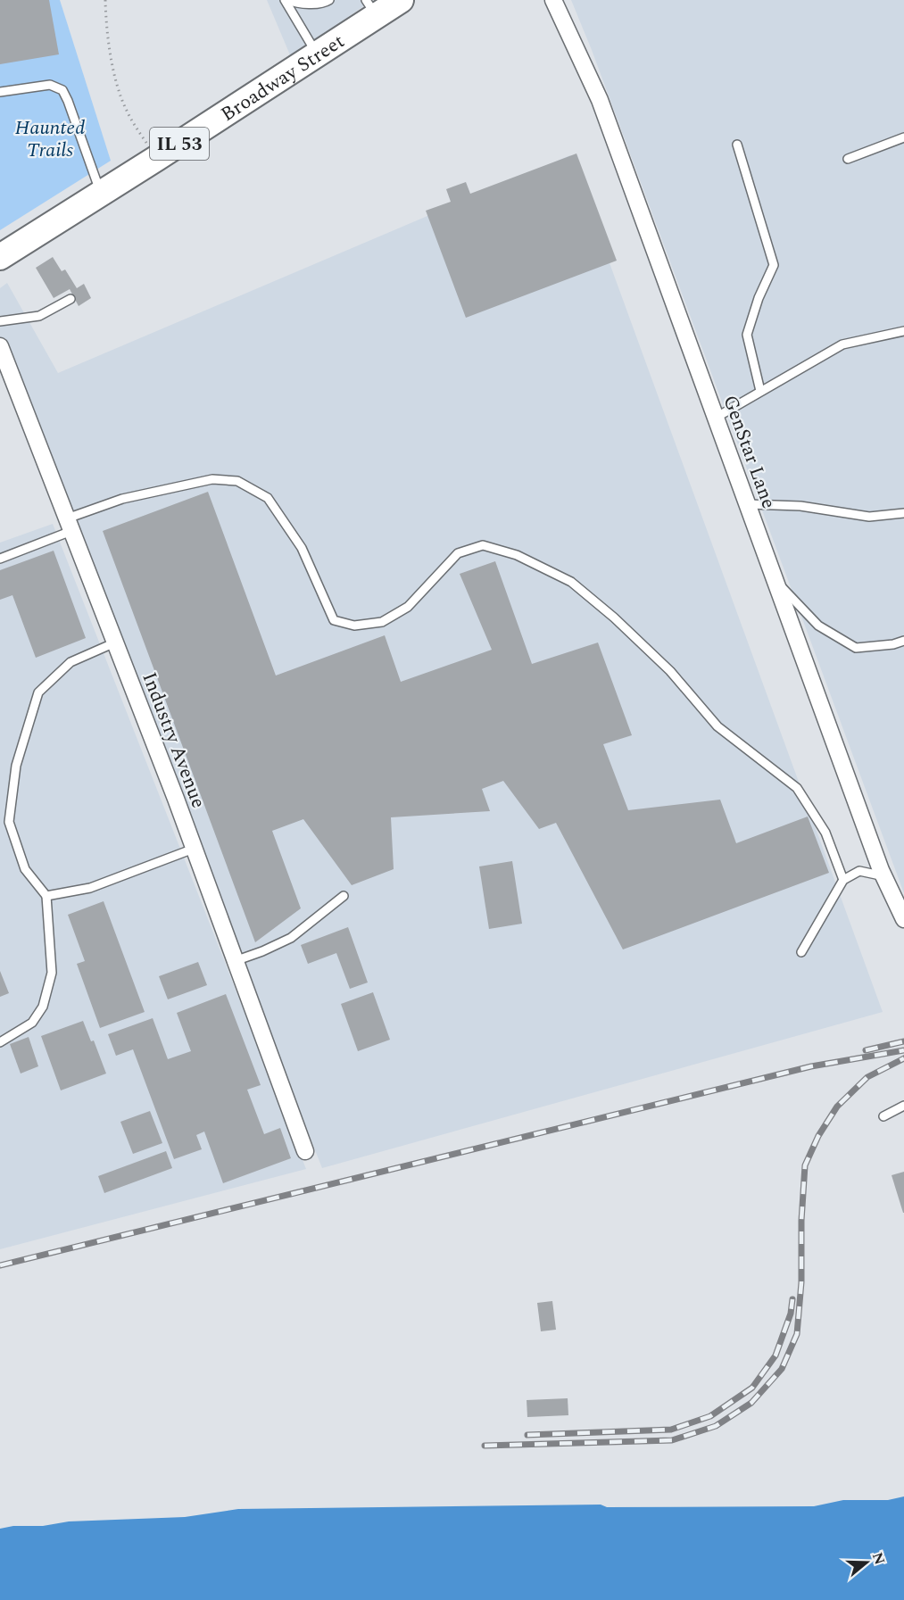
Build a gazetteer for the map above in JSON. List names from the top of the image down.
{
  "streets": {
    "main road": ["Broadway Street", "IL 53"],
    "street": ["GenStar Lane", "Industry Avenue"]
  },
  "parks": ["Haunted Trails"],
  "north": "right"
}
